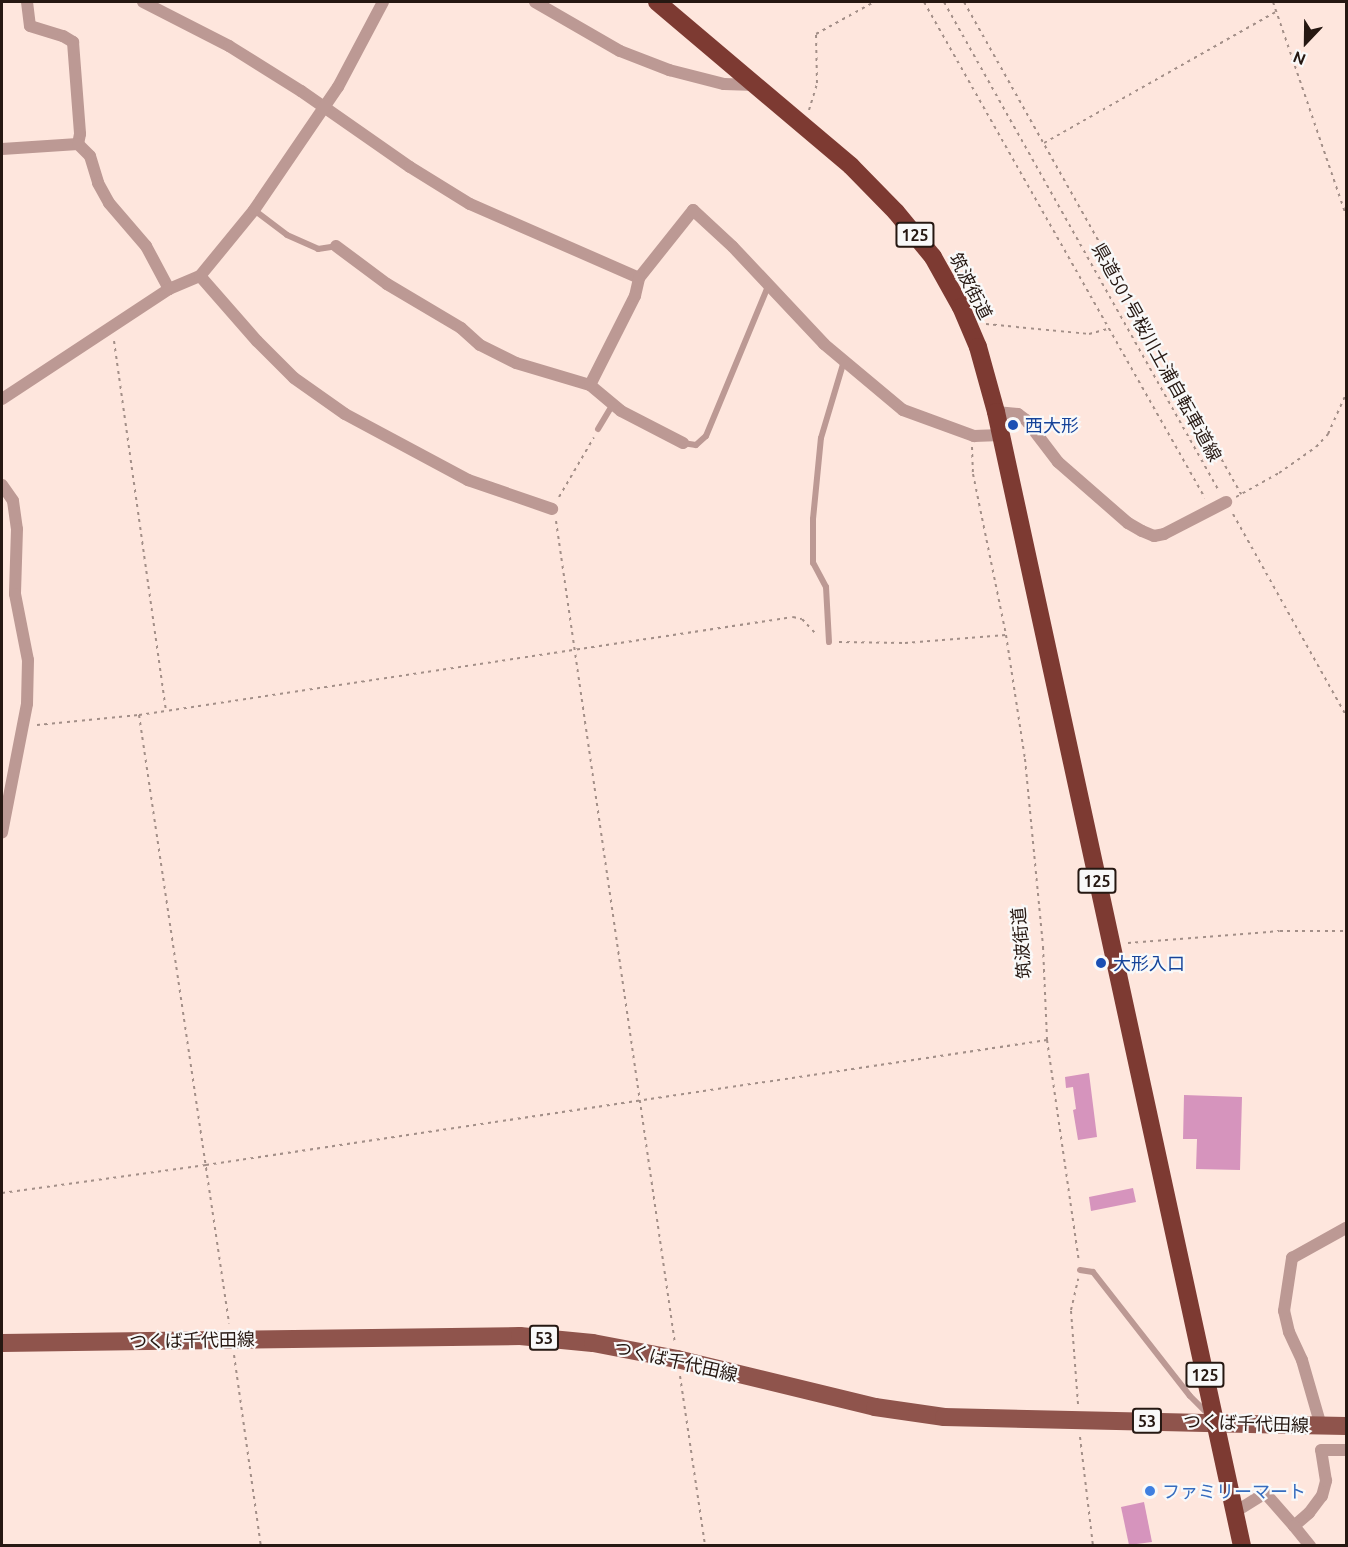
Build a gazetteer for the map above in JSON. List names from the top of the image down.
{
  "streets": {
    "highway": ["125", "筑波街道"],
    "main road": ["53", "つくば千代田線"],
    "path": ["県道501号桜川土浦自転車道線"]
  },
  "crossings": [
    ["筑波街道", "つくば千代田線"]
  ],
  "places": ["西大形", "大形入口", "ファミリーマート"],
  "north": "bottom"
}
